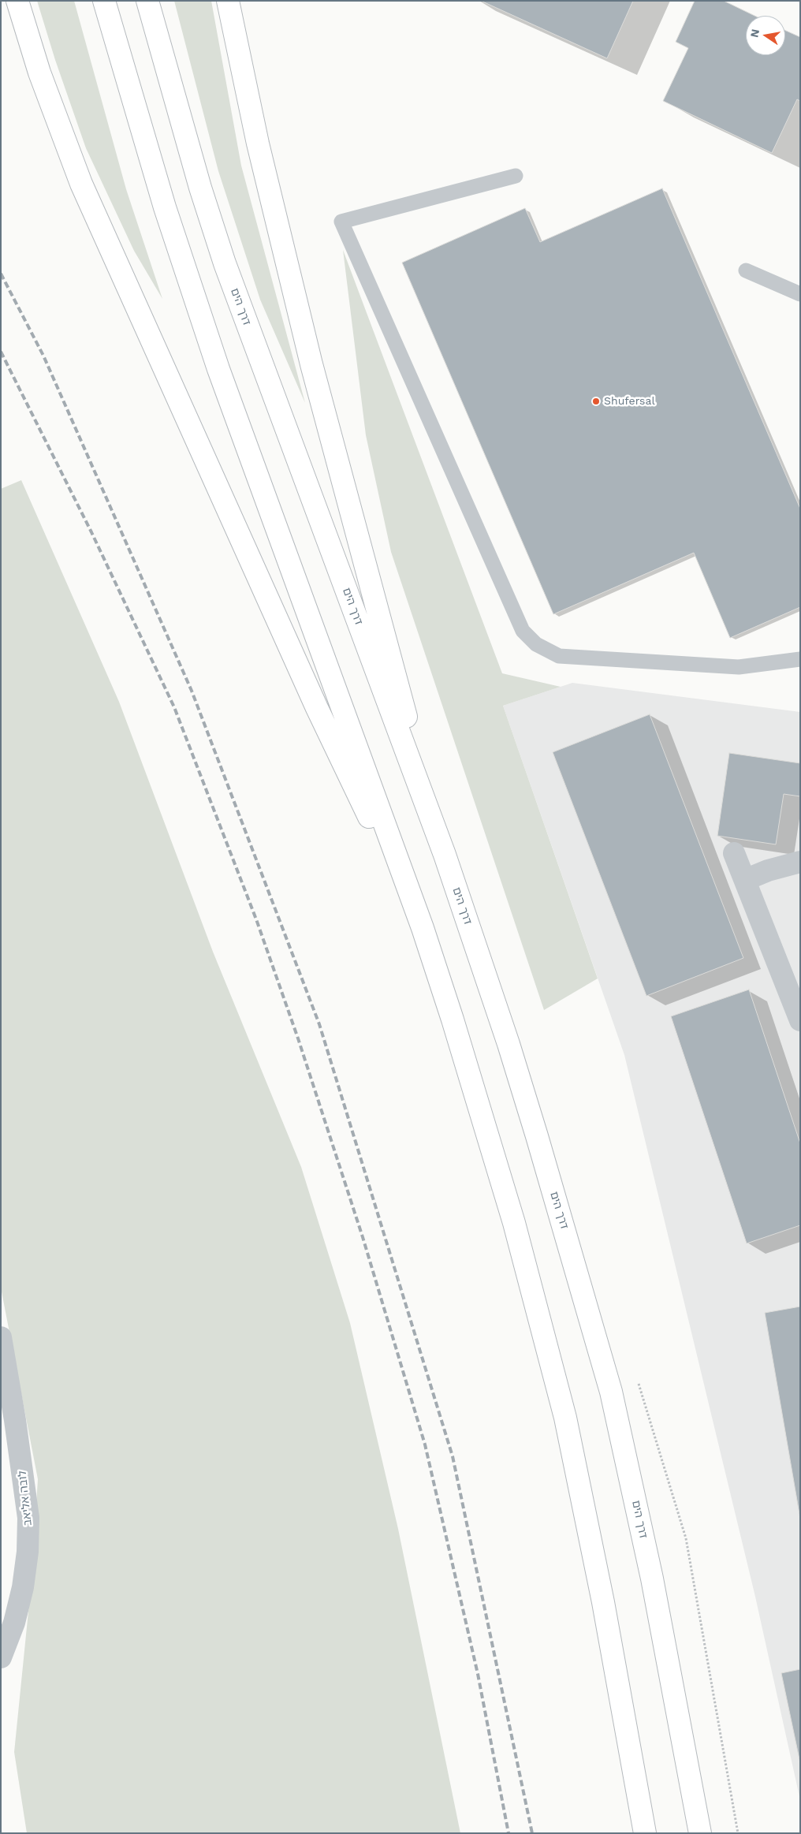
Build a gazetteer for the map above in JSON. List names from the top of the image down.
{
  "streets": {
    "main road": ["דרך הים"],
    "street": ["לובה אליאב"]
  },
  "places": ["Shufersal"],
  "north": "left"
}
